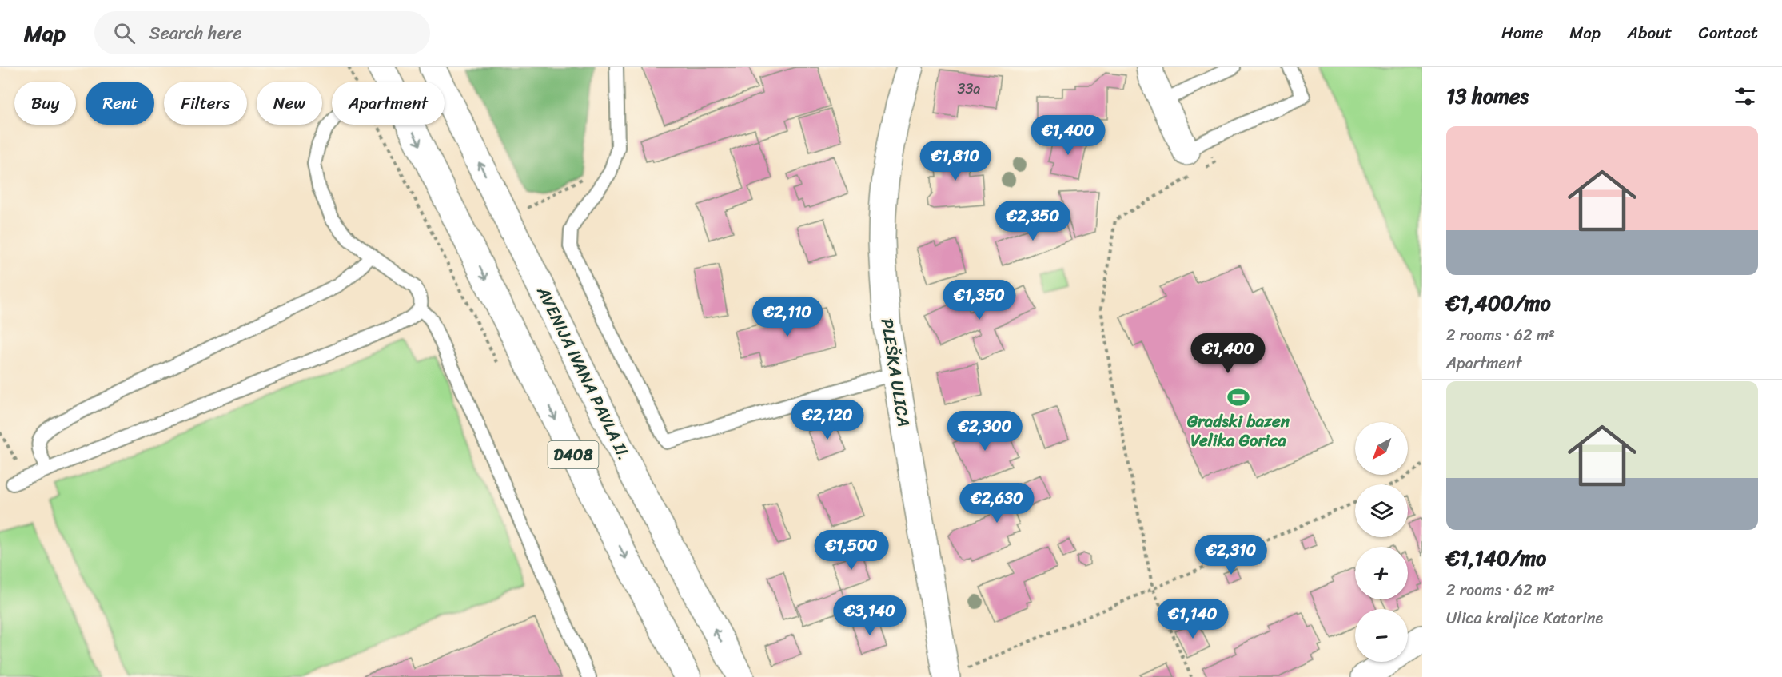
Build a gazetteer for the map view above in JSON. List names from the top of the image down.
{
  "streets": {
    "main road": ["PLEŠKA ULICA", "AVENIJA IVANA PAVLA II.", "D408"]
  },
  "places": {
    "sports": ["Gradski bazen Velika Gorica"]
  },
  "house_numbers": ["33a"],
  "north": "bottom left",
  "page": {
    "header": "Map",
    "search": "Search here",
    "nav": [
      "Home",
      "Map",
      "About",
      "Contact"
    ],
    "heading": "13 homes",
    "chip": [
      "Buy",
      "Rent",
      "Filters",
      "New",
      "Apartment"
    ],
    "price": [
      "€1,400",
      "€1,810",
      "€2,350",
      "€1,350",
      "€2,110",
      "€1,400",
      "€2,120",
      "€2,300",
      "€2,630",
      "€1,500",
      "€2,310",
      "€3,140",
      "€1,140"
    ],
    "list": [
      {
        "name": "€1,400/mo",
        "note": "2 rooms · 62 m² · Apartment"
      },
      {
        "name": "€1,140/mo",
        "note": "2 rooms · 62 m² · Ulica kraljice Katarine"
      }
    ],
    "map_buttons": ["+", "−"]
  }
}
